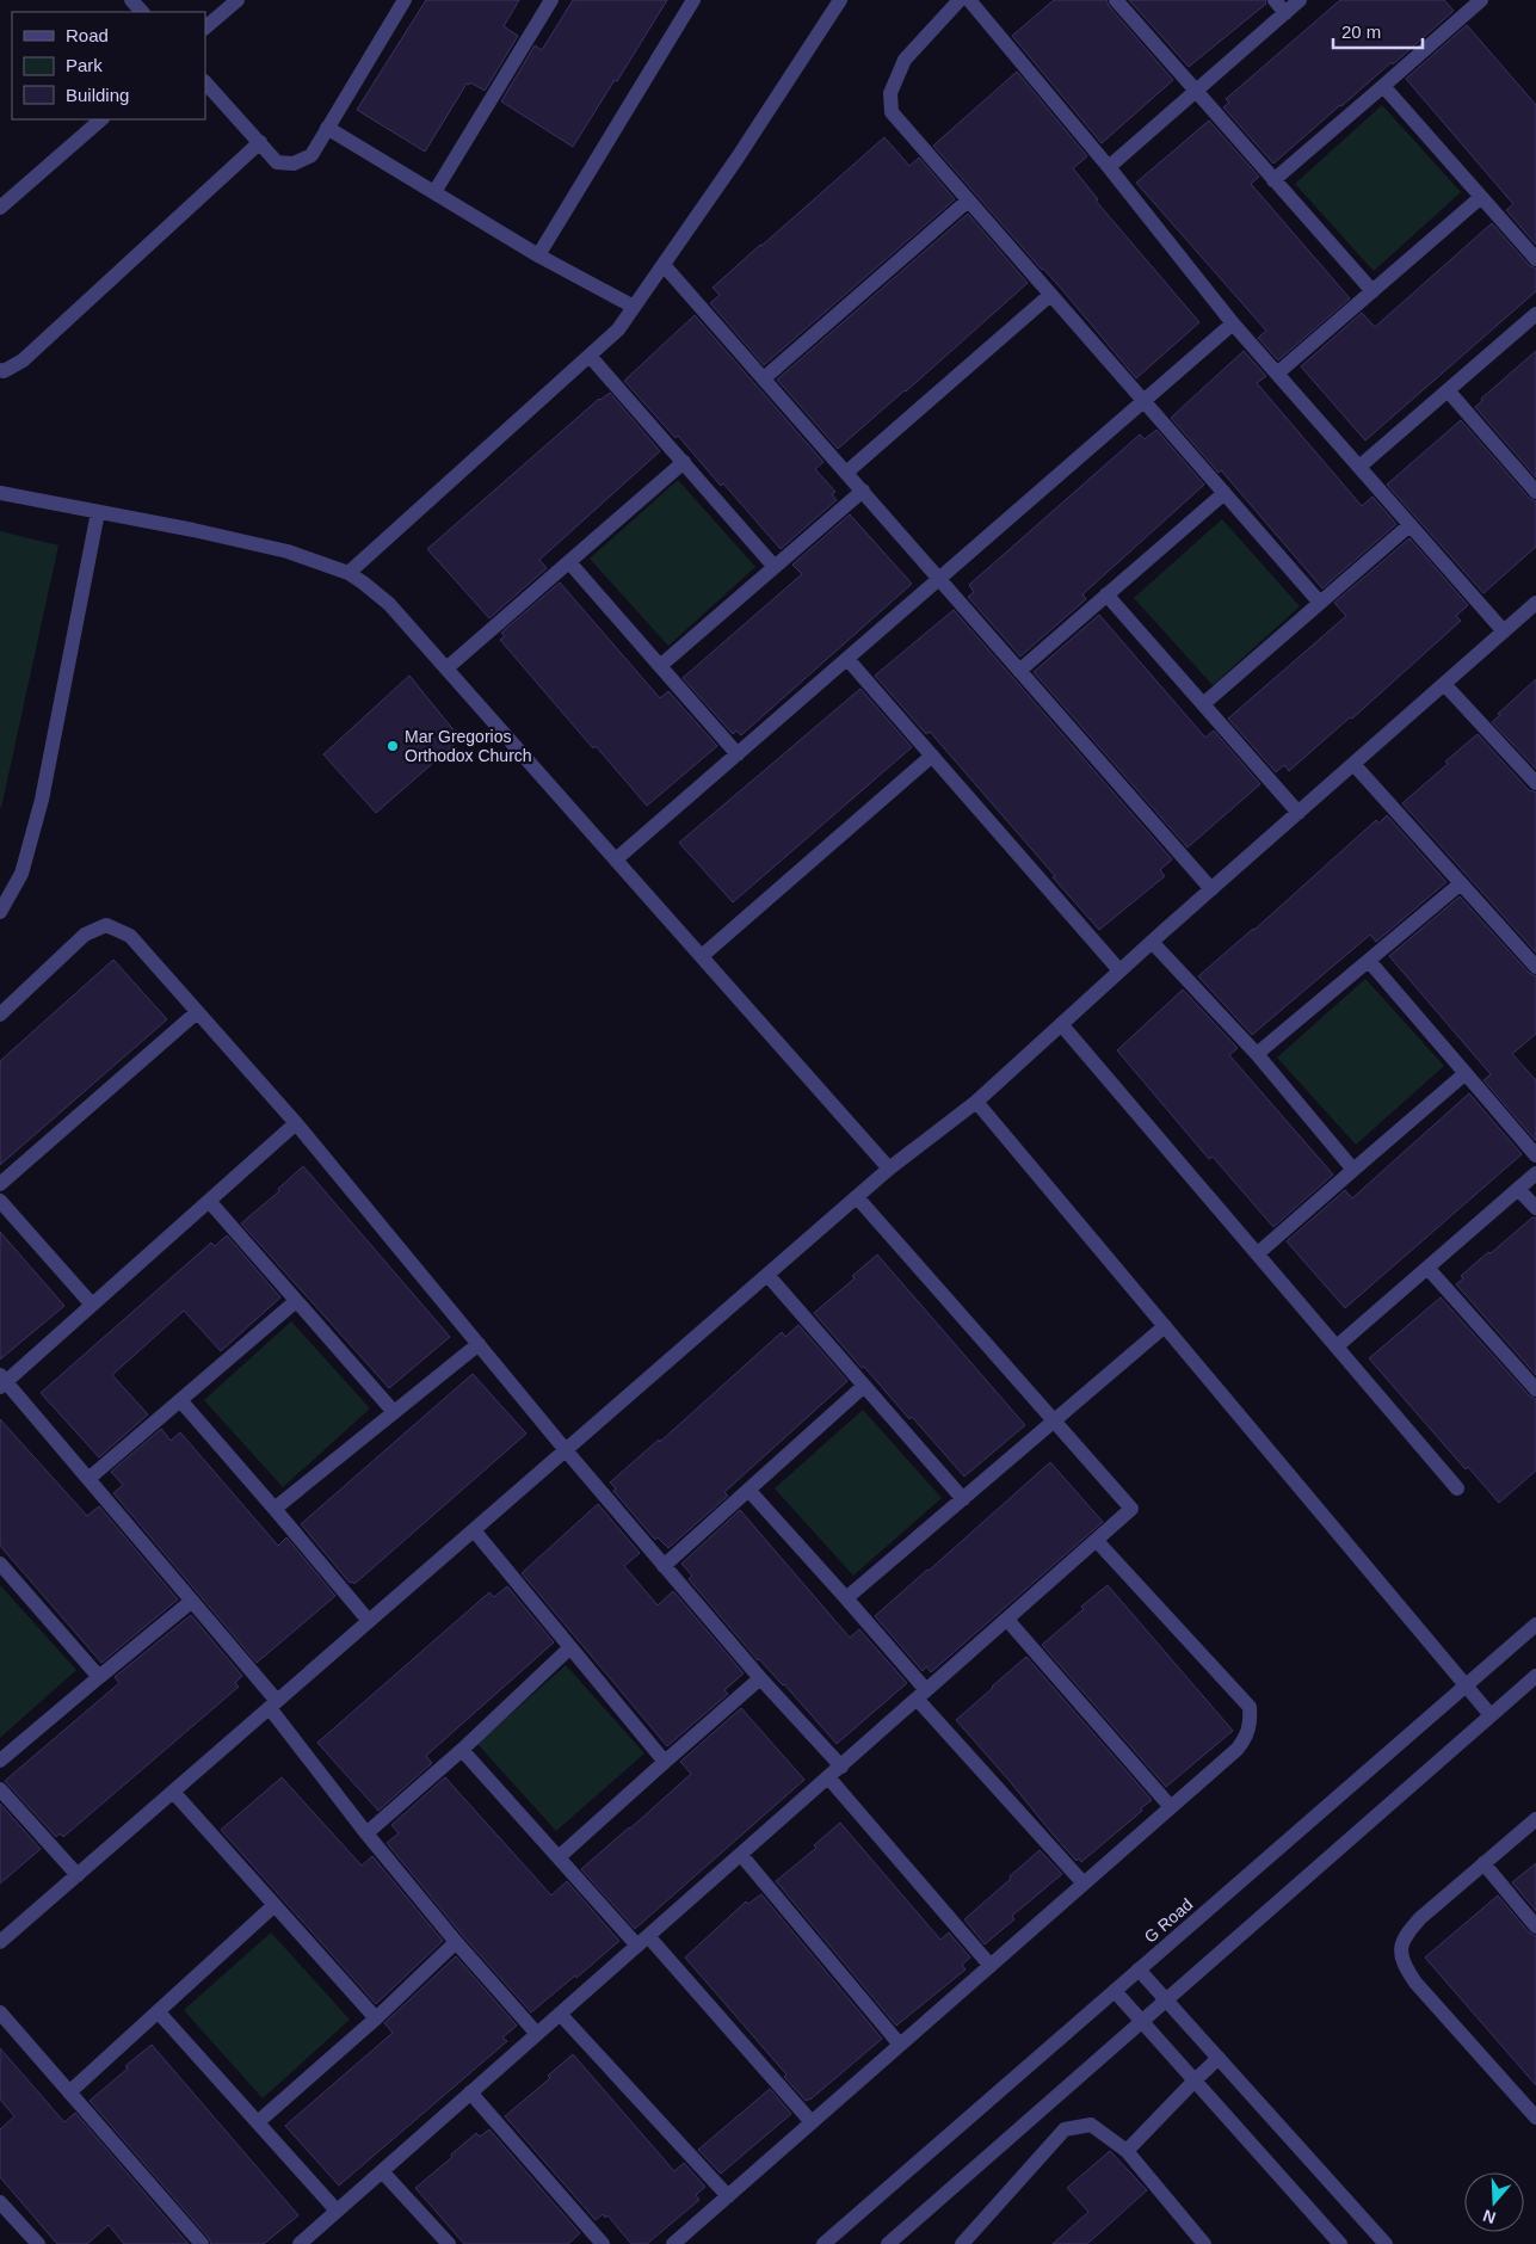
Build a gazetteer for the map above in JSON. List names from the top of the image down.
{
  "streets": {
    "street": ["G Road"]
  },
  "places": ["Mar Gregorios Orthodox Church"],
  "legend": ["Road", "Park", "Building"],
  "scale_bar": "20 m",
  "north": "bottom"
}
